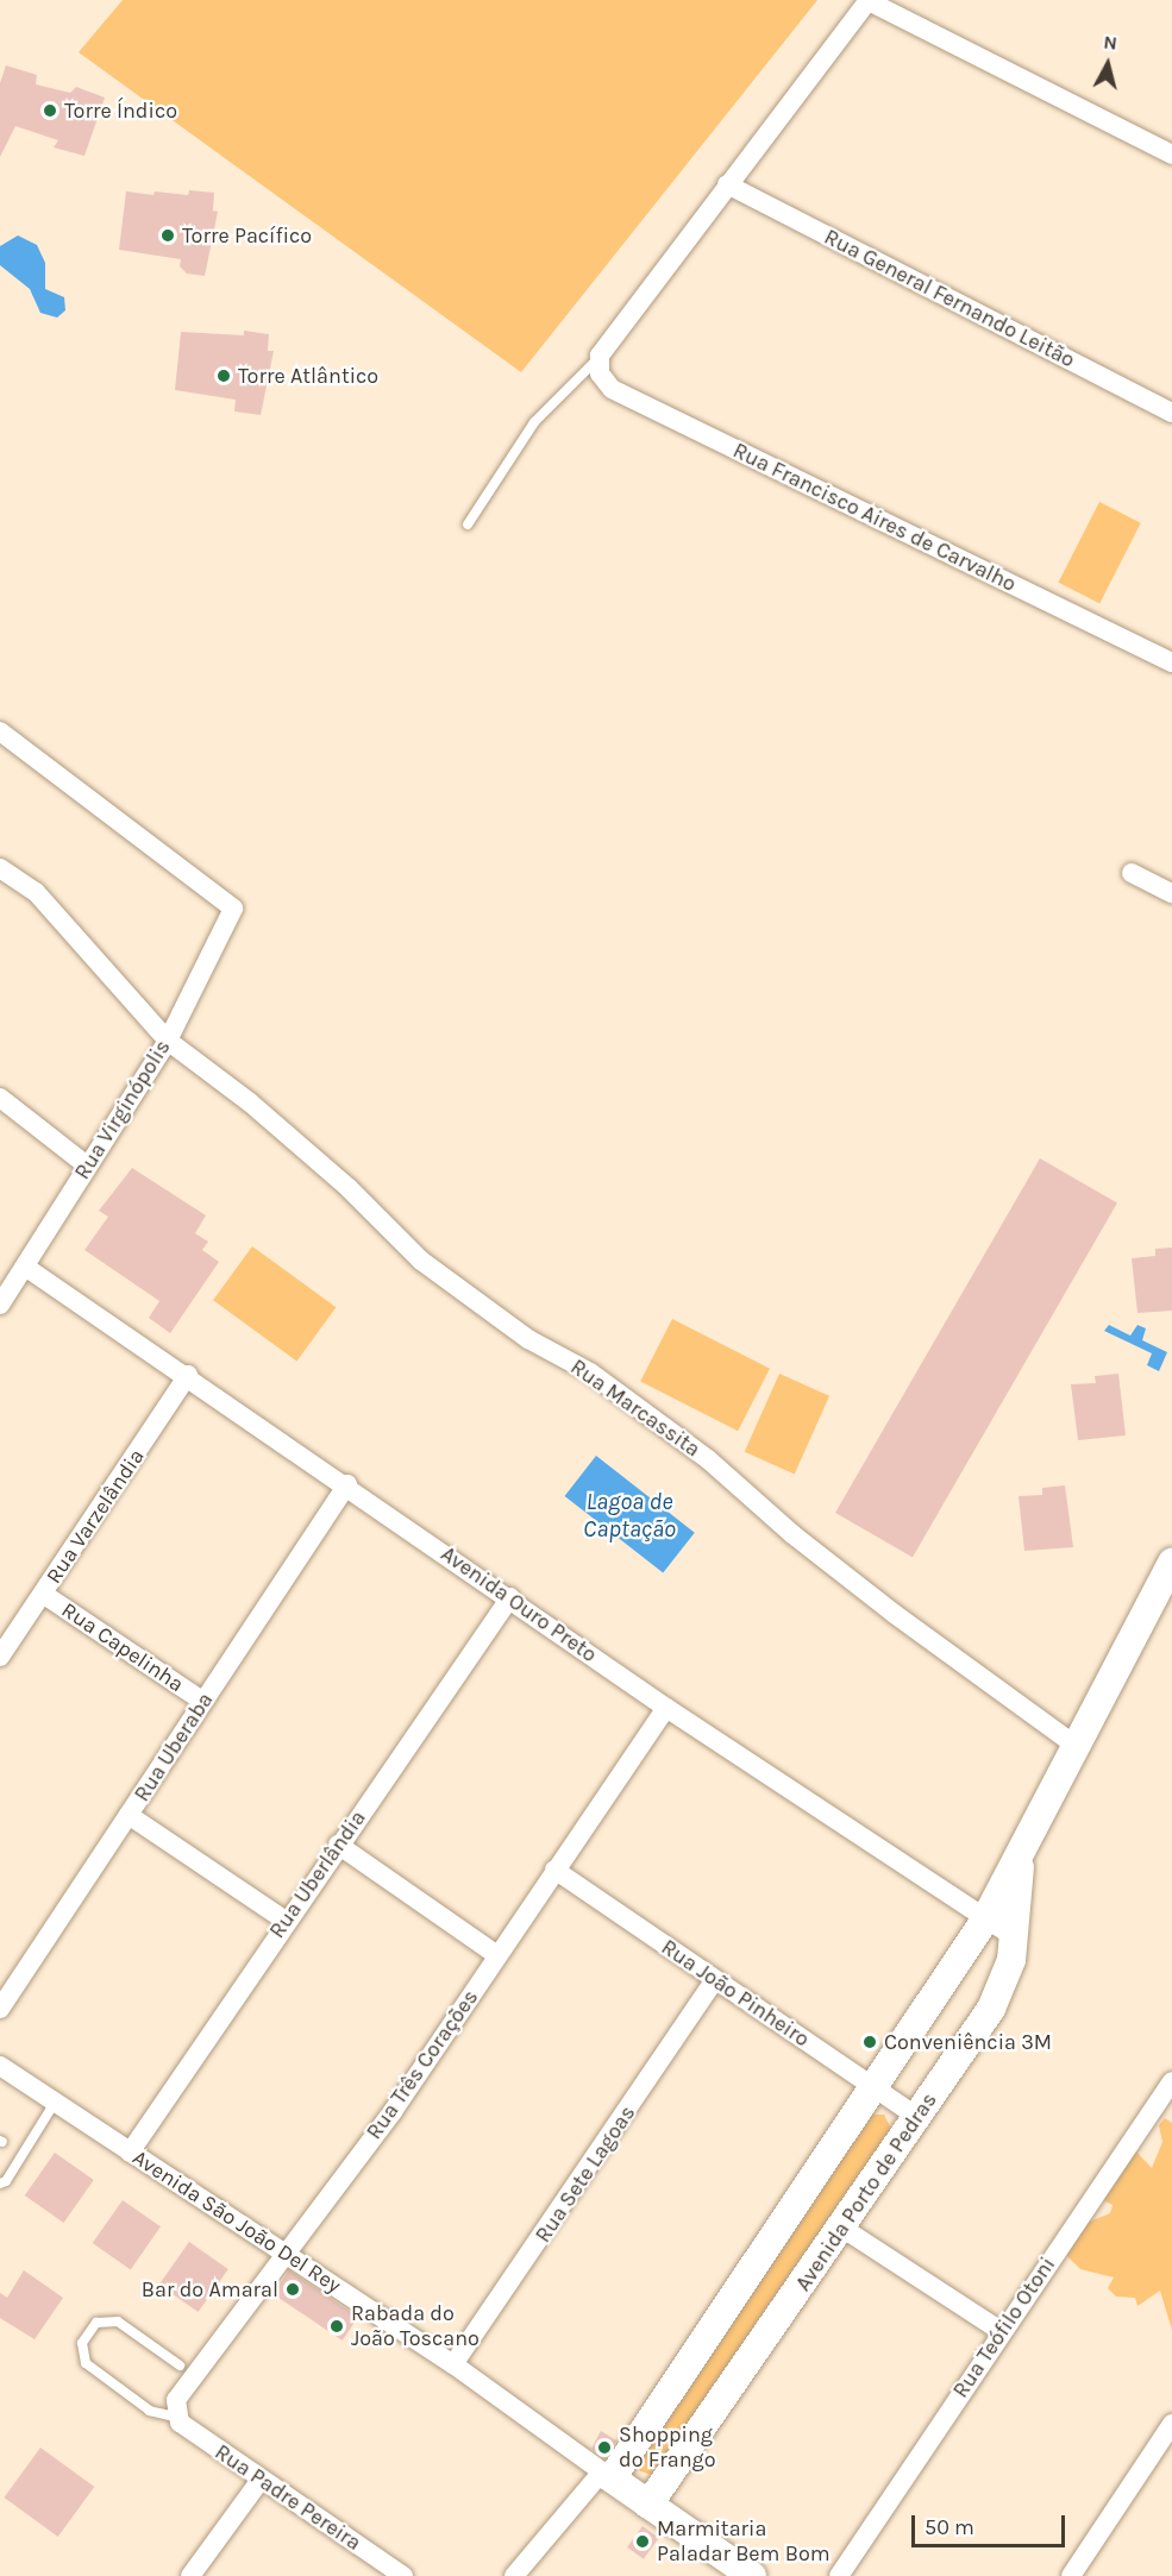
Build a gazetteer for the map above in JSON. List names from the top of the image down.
{
  "streets": {
    "main road": ["Avenida Porto de Pedras", "Avenida São João Del Rey"],
    "street": [
      "Rua General Fernando Leitão",
      "Rua Francisco Aires de Carvalho",
      "Rua Virginópolis",
      "Rua Marcassita",
      "Rua Varzelândia",
      "Avenida Ouro Preto",
      "Rua Capelinha",
      "Rua Uberaba",
      "Rua Uberlândia",
      "Rua João Pinheiro",
      "Rua Três Corações",
      "Rua Sete Lagoas",
      "Rua Teófilo Otoni",
      "Rua Padre Pereira"
    ]
  },
  "crossings": [
    ["Rua Virginópolis", "Rua Marcassita"],
    ["Rua Virginópolis", "Avenida Ouro Preto"],
    ["Rua Marcassita", "Avenida Porto de Pedras"],
    ["Rua Varzelândia", "Avenida Ouro Preto"],
    ["Rua Varzelândia", "Rua Capelinha"],
    ["Avenida Ouro Preto", "Rua Uberaba"],
    ["Avenida Ouro Preto", "Rua Uberlândia"],
    ["Avenida Ouro Preto", "Rua Três Corações"],
    ["Avenida Ouro Preto", "Avenida Porto de Pedras"],
    ["Rua Capelinha", "Rua Uberaba"],
    ["Rua Uberlândia", "Avenida São João Del Rey"],
    ["Rua João Pinheiro", "Rua Três Corações"],
    ["Rua João Pinheiro", "Rua Sete Lagoas"],
    ["Rua João Pinheiro", "Avenida Porto de Pedras"],
    ["Rua Três Corações", "Avenida São João Del Rey"],
    ["Rua Três Corações", "Rua Padre Pereira"],
    ["Rua Sete Lagoas", "Avenida São João Del Rey"],
    ["Avenida Porto de Pedras", "Avenida São João Del Rey"]
  ],
  "water": ["Lagoa de Captação"],
  "places": [
    "Torre Índico",
    "Torre Pacífico",
    "Torre Atlântico",
    "Conveniência 3M",
    "Bar do Amaral",
    "Rabada do João Toscano",
    "Shopping do Frango",
    "Marmitaria Paladar Bem Bom"
  ],
  "scale_bar": "50 m",
  "north": "top"
}
